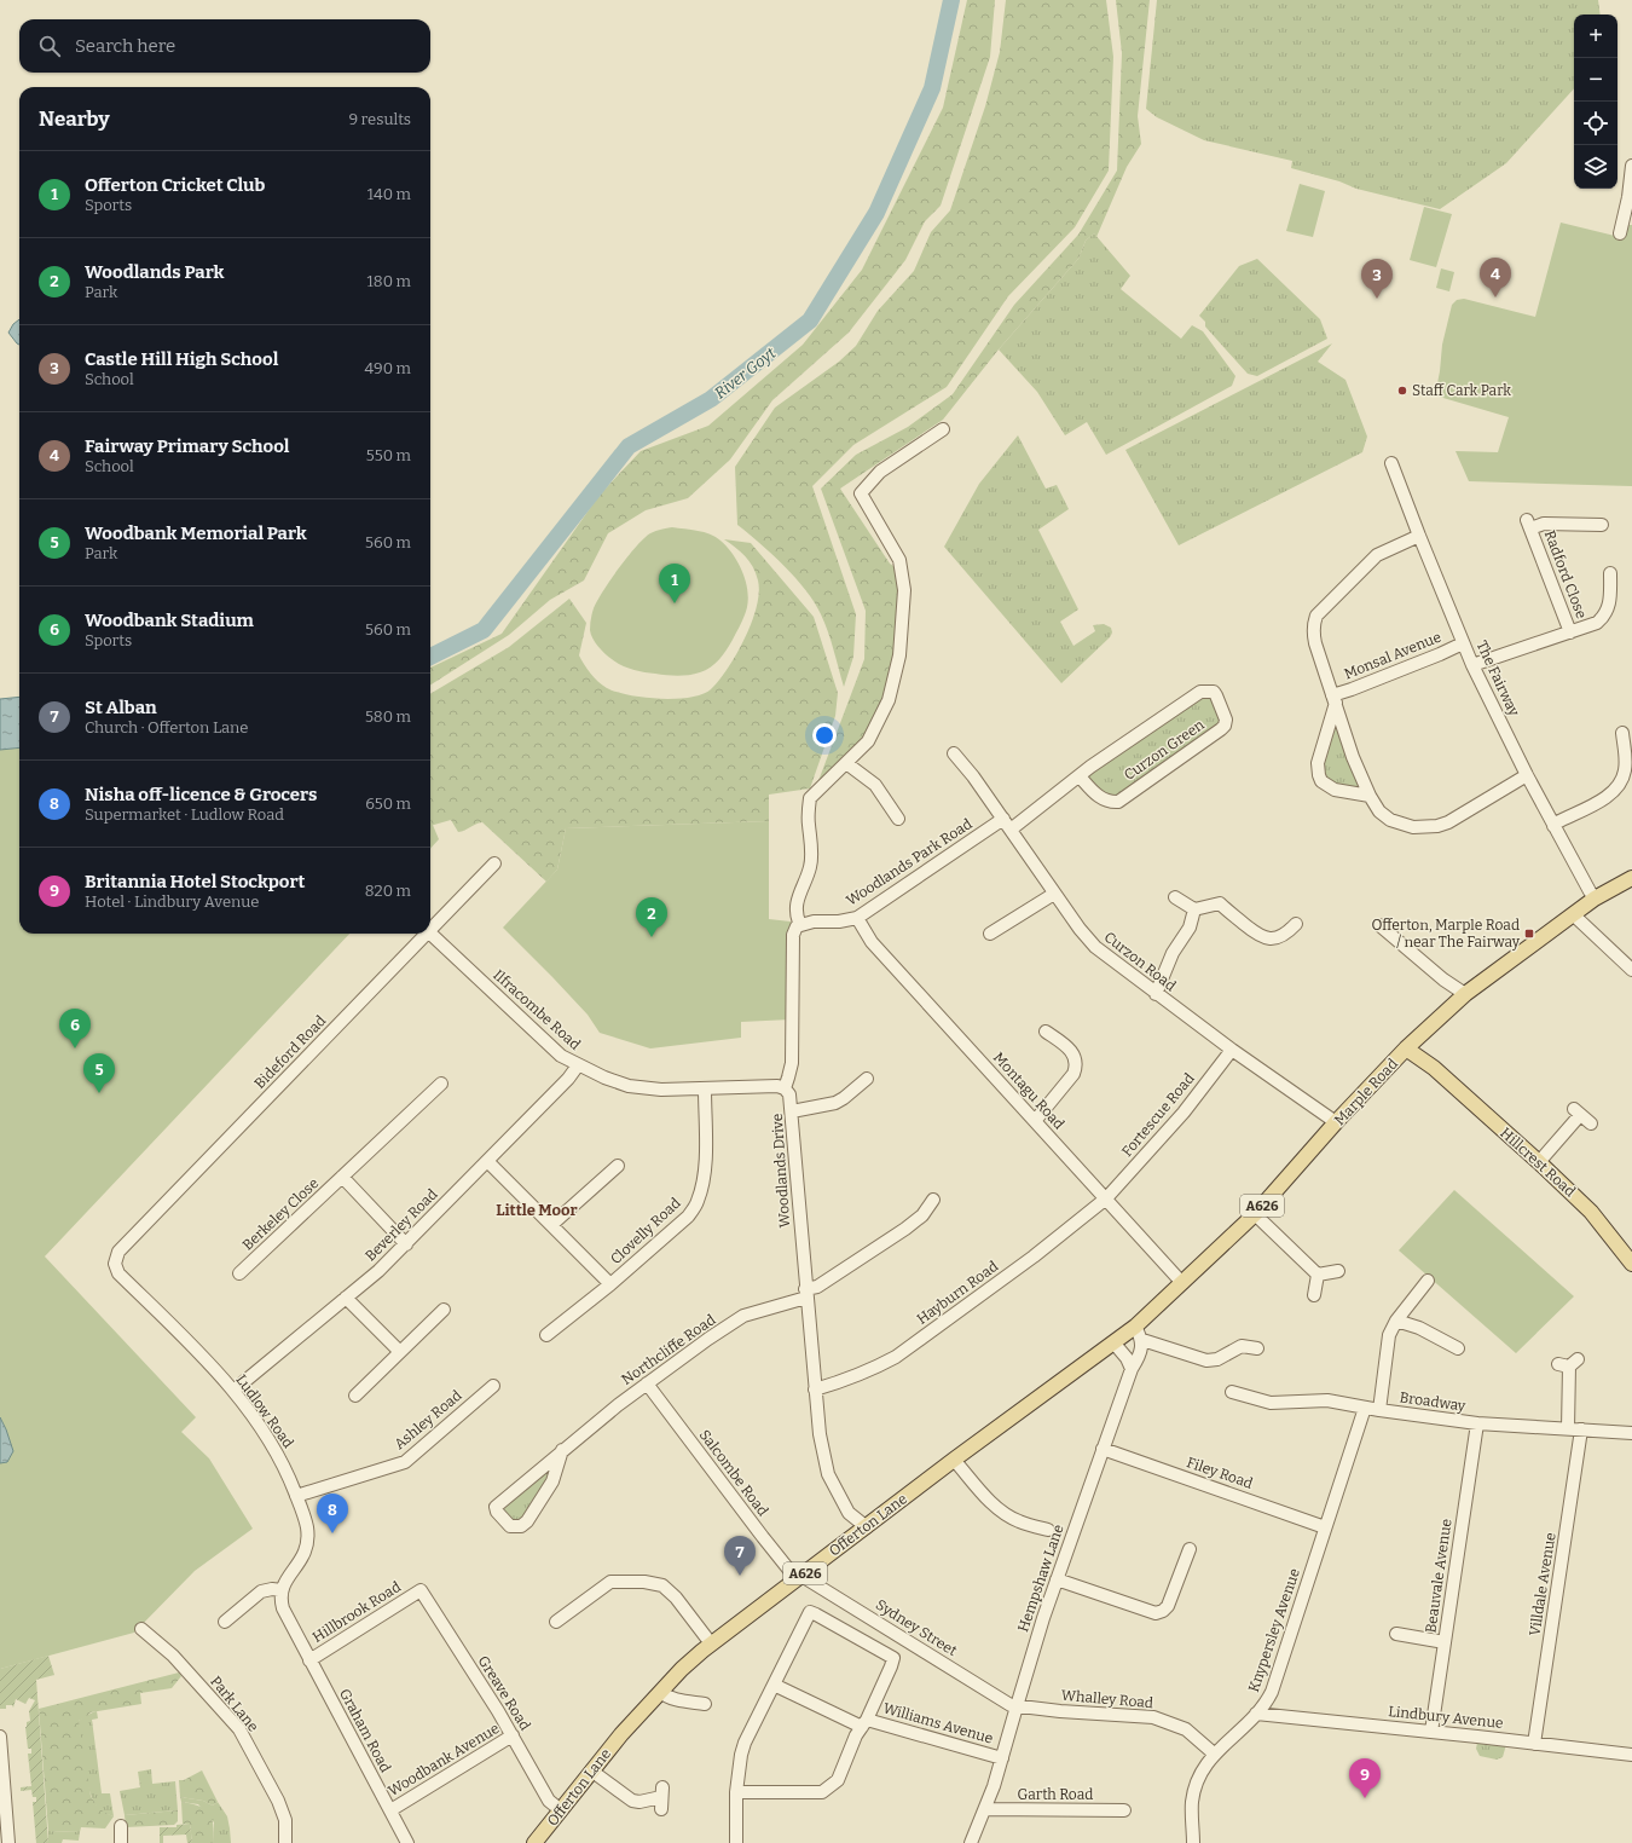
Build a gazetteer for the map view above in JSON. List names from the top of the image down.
{
  "streets": {
    "main road": [
      "Marple Road",
      "Hillcrest Road",
      "A626",
      "Offerton Lane"
    ],
    "street": [
      "Radford Close",
      "Monsal Avenue",
      "The Fairway",
      "Curzon Green",
      "Woodlands Park Road",
      "Curzon Road",
      "Ilfracombe Road",
      "Bideford Road",
      "Montagu Road",
      "Fortescue Road",
      "Woodlands Drive",
      "Berkeley Close",
      "Beverley Road",
      "Clovelly Road",
      "Hayburn Road",
      "Northcliffe Road",
      "Broadway",
      "Ludlow Road",
      "Ashley Road",
      "Salcombe Road",
      "Filey Road",
      "Beauvale Avenue",
      "Hempshaw Lane",
      "Villdale Avenue",
      "Hillbrook Road",
      "Sydney Street",
      "Knypersley Avenue",
      "Greave Road",
      "Whalley Road",
      "Park Lane",
      "Lindbury Avenue",
      "Williams Avenue",
      "Graham Road",
      "Woodbank Avenue",
      "Garth Road"
    ]
  },
  "crossings": [
    ["Radford Close", "The Fairway"],
    ["Monsal Avenue", "The Fairway"],
    ["The Fairway", "Marple Road"],
    ["Curzon Green", "Curzon Road"],
    ["Woodlands Park Road", "Curzon Road"],
    ["Woodlands Park Road", "Montagu Road"],
    ["Curzon Road", "Marple Road"],
    ["Curzon Road", "Fortescue Road"],
    ["Ilfracombe Road", "Woodlands Drive"],
    ["Ilfracombe Road", "Beverley Road"],
    ["Ilfracombe Road", "Clovelly Road"],
    ["Bideford Road", "Ludlow Road"],
    ["Montagu Road", "Marple Road"],
    ["Montagu Road", "Fortescue Road"],
    ["Montagu Road", "Hayburn Road"],
    ["Marple Road", "Hillcrest Road"],
    ["Marple Road", "Offerton Lane"],
    ["Fortescue Road", "Hayburn Road"],
    ["Woodlands Drive", "Hayburn Road"],
    ["Woodlands Drive", "Northcliffe Road"],
    ["Woodlands Drive", "Offerton Lane"],
    ["Beverley Road", "Ludlow Road"],
    ["Northcliffe Road", "Salcombe Road"],
    ["Broadway", "Beauvale Avenue"],
    ["Broadway", "Villdale Avenue"],
    ["Broadway", "Knypersley Avenue"],
    ["Ludlow Road", "Ashley Road"],
    ["Ludlow Road", "Graham Road"],
    ["Salcombe Road", "Offerton Lane"],
    ["Salcombe Road", "Sydney Street"],
    ["Filey Road", "Hempshaw Lane"],
    ["Filey Road", "Knypersley Avenue"],
    ["Offerton Lane", "Sydney Street"],
    ["Offerton Lane", "Greave Road"],
    ["Beauvale Avenue", "Lindbury Avenue"],
    ["Hempshaw Lane", "Sydney Street"],
    ["Hempshaw Lane", "Whalley Road"],
    ["Hempshaw Lane", "Williams Avenue"],
    ["Hempshaw Lane", "Garth Road"],
    ["Villdale Avenue", "Lindbury Avenue"],
    ["Hillbrook Road", "Greave Road"],
    ["Hillbrook Road", "Graham Road"],
    ["Sydney Street", "Whalley Road"],
    ["Knypersley Avenue", "Whalley Road"],
    ["Knypersley Avenue", "Lindbury Avenue"],
    ["Greave Road", "Woodbank Avenue"],
    ["Graham Road", "Woodbank Avenue"]
  ],
  "districts": ["Little Moor"],
  "water": ["River Goyt"],
  "places": {
    "other": ["Staff Cark Park"],
    "transit": ["Offerton, Marple Road / near The Fairway"]
  },
  "page": {
    "map_buttons": ["+", "−"],
    "search": "Search here",
    "heading": ["Nearby", "9 results"],
    "list": [
      {
        "mark": "1",
        "name": "Offerton Cricket Club",
        "note": "Sports",
        "value": "140 m"
      },
      {
        "mark": "2",
        "name": "Woodlands Park",
        "note": "Park",
        "value": "180 m"
      },
      {
        "mark": "3",
        "name": "Castle Hill High School",
        "note": "School",
        "value": "490 m"
      },
      {
        "mark": "4",
        "name": "Fairway Primary School",
        "note": "School",
        "value": "550 m"
      },
      {
        "mark": "5",
        "name": "Woodbank Memorial Park",
        "note": "Park",
        "value": "560 m"
      },
      {
        "mark": "6",
        "name": "Woodbank Stadium",
        "note": "Sports",
        "value": "560 m"
      },
      {
        "mark": "7",
        "name": "St Alban",
        "note": "Church · Offerton Lane",
        "value": "580 m"
      },
      {
        "mark": "8",
        "name": "Nisha off-licence & Grocers",
        "note": "Supermarket · Ludlow Road",
        "value": "650 m"
      },
      {
        "mark": "9",
        "name": "Britannia Hotel Stockport",
        "note": "Hotel · Lindbury Avenue",
        "value": "820 m"
      }
    ],
    "pins": [
      "4",
      "3",
      "1",
      "2",
      "6",
      "5",
      "8",
      "7",
      "9"
    ]
  }
}
